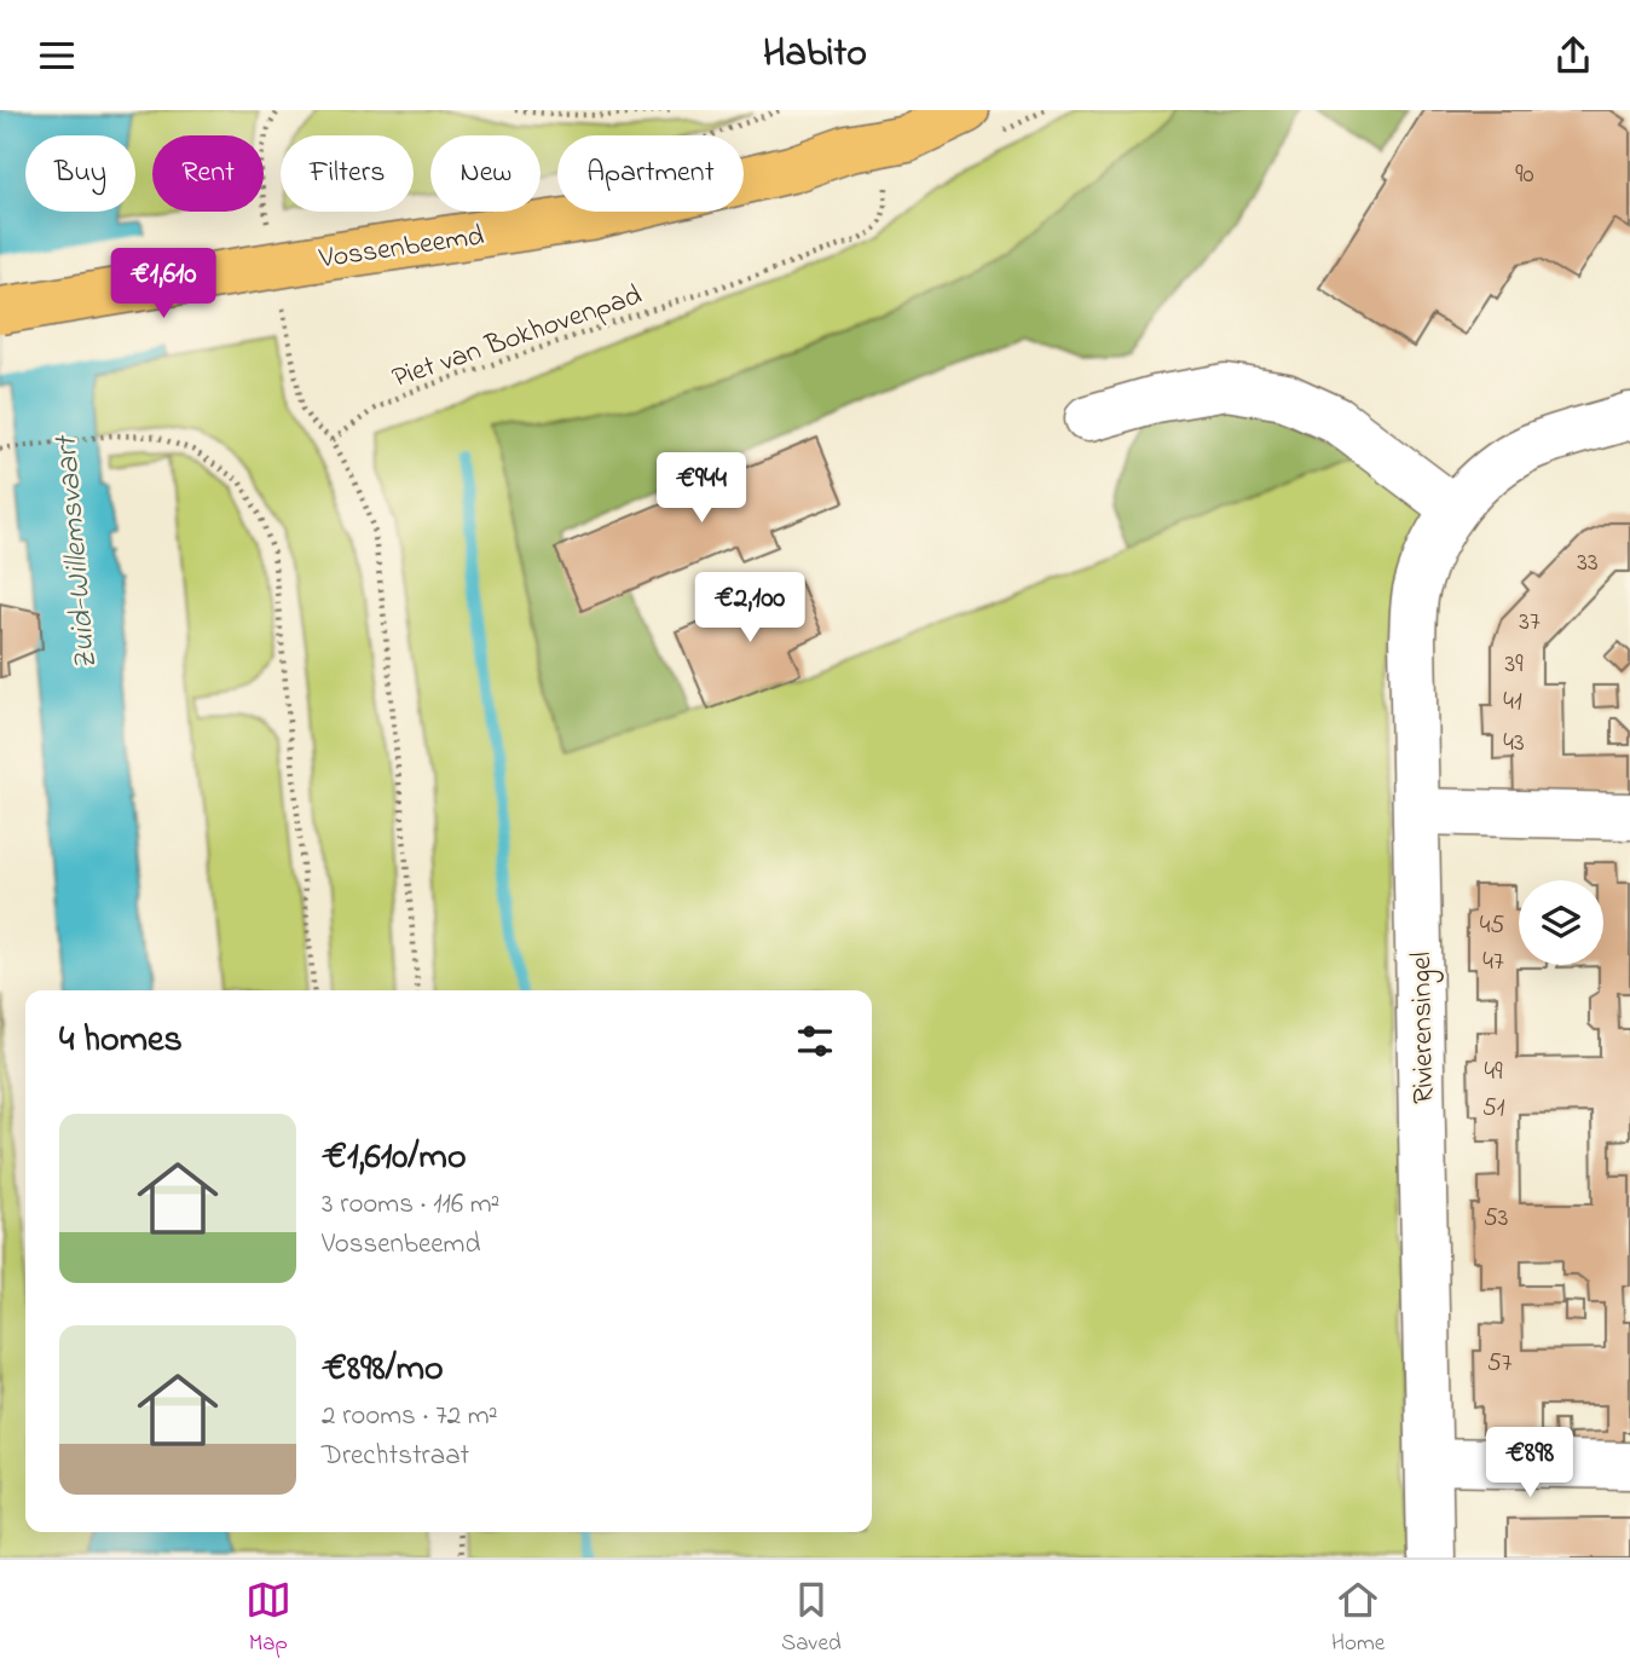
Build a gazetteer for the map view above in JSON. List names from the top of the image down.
{
  "streets": {
    "main road": ["Vossenbeemd"],
    "street": ["Rivierensingel"],
    "path": ["Piet van Bokhovenpad"]
  },
  "water": ["Zuid-Willemsvaart"],
  "house_numbers": [
    "90",
    "33",
    "37",
    "39",
    "41",
    "43",
    "45",
    "47",
    "49",
    "51",
    "53",
    "57"
  ],
  "page": {
    "header": "Habito",
    "chip": [
      "Buy",
      "Rent",
      "Filters",
      "New",
      "Apartment"
    ],
    "price": [
      "€1,610",
      "€944",
      "€2,100",
      "€898"
    ],
    "heading": "4 homes",
    "list": [
      {
        "name": "€1,610/mo",
        "note": "3 rooms · 116 m² · Vossenbeemd"
      },
      {
        "name": "€898/mo",
        "note": "2 rooms · 72 m² · Drechtstraat"
      }
    ],
    "tabs": ["Map", "Saved", "Home"]
  }
}
